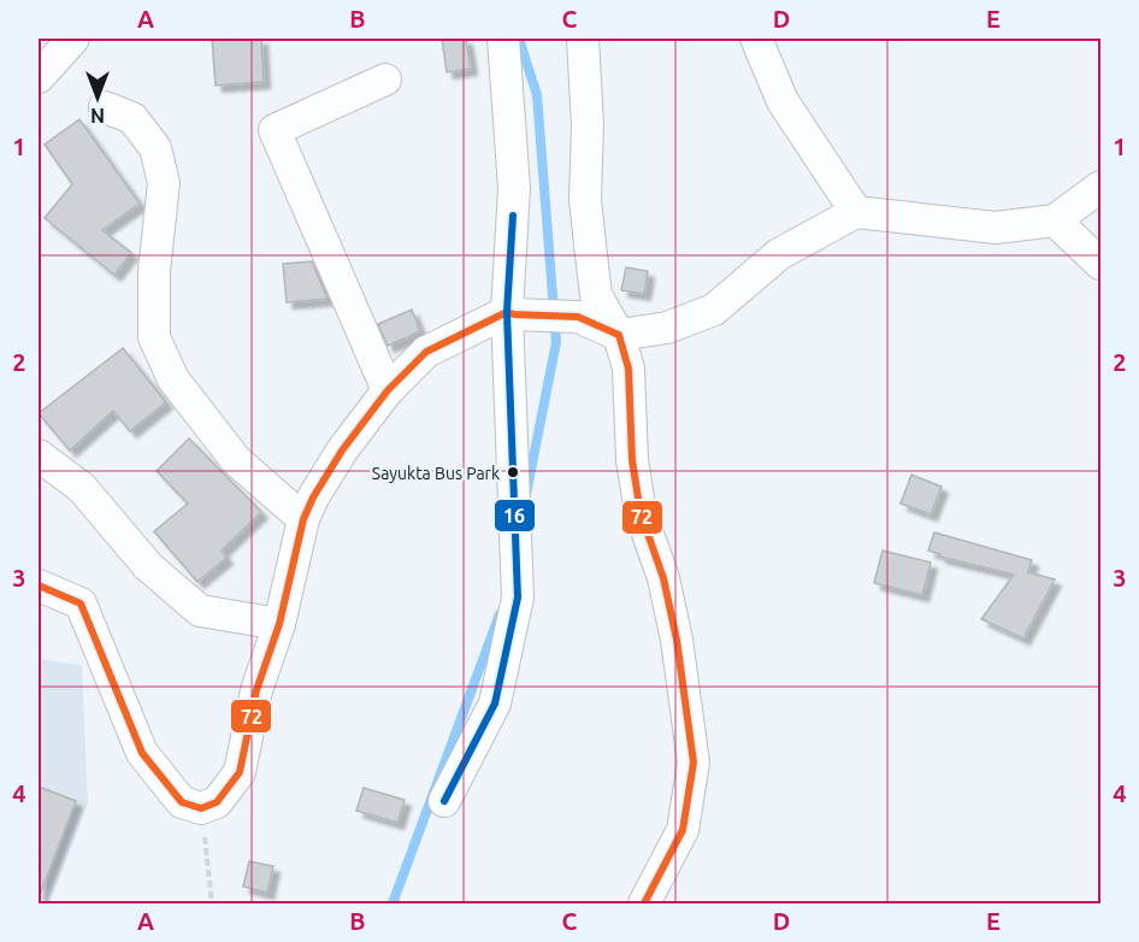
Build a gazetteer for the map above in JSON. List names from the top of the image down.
{
  "places": ["Sayukta Bus Park"],
  "lines": ["transit line 16", "transit line 72"],
  "north": "bottom",
  "grid": {
    "columns": [
      "A",
      "B",
      "C",
      "D",
      "E"
    ],
    "rows": [
      "1",
      "2",
      "3",
      "4"
    ]
  }
}
